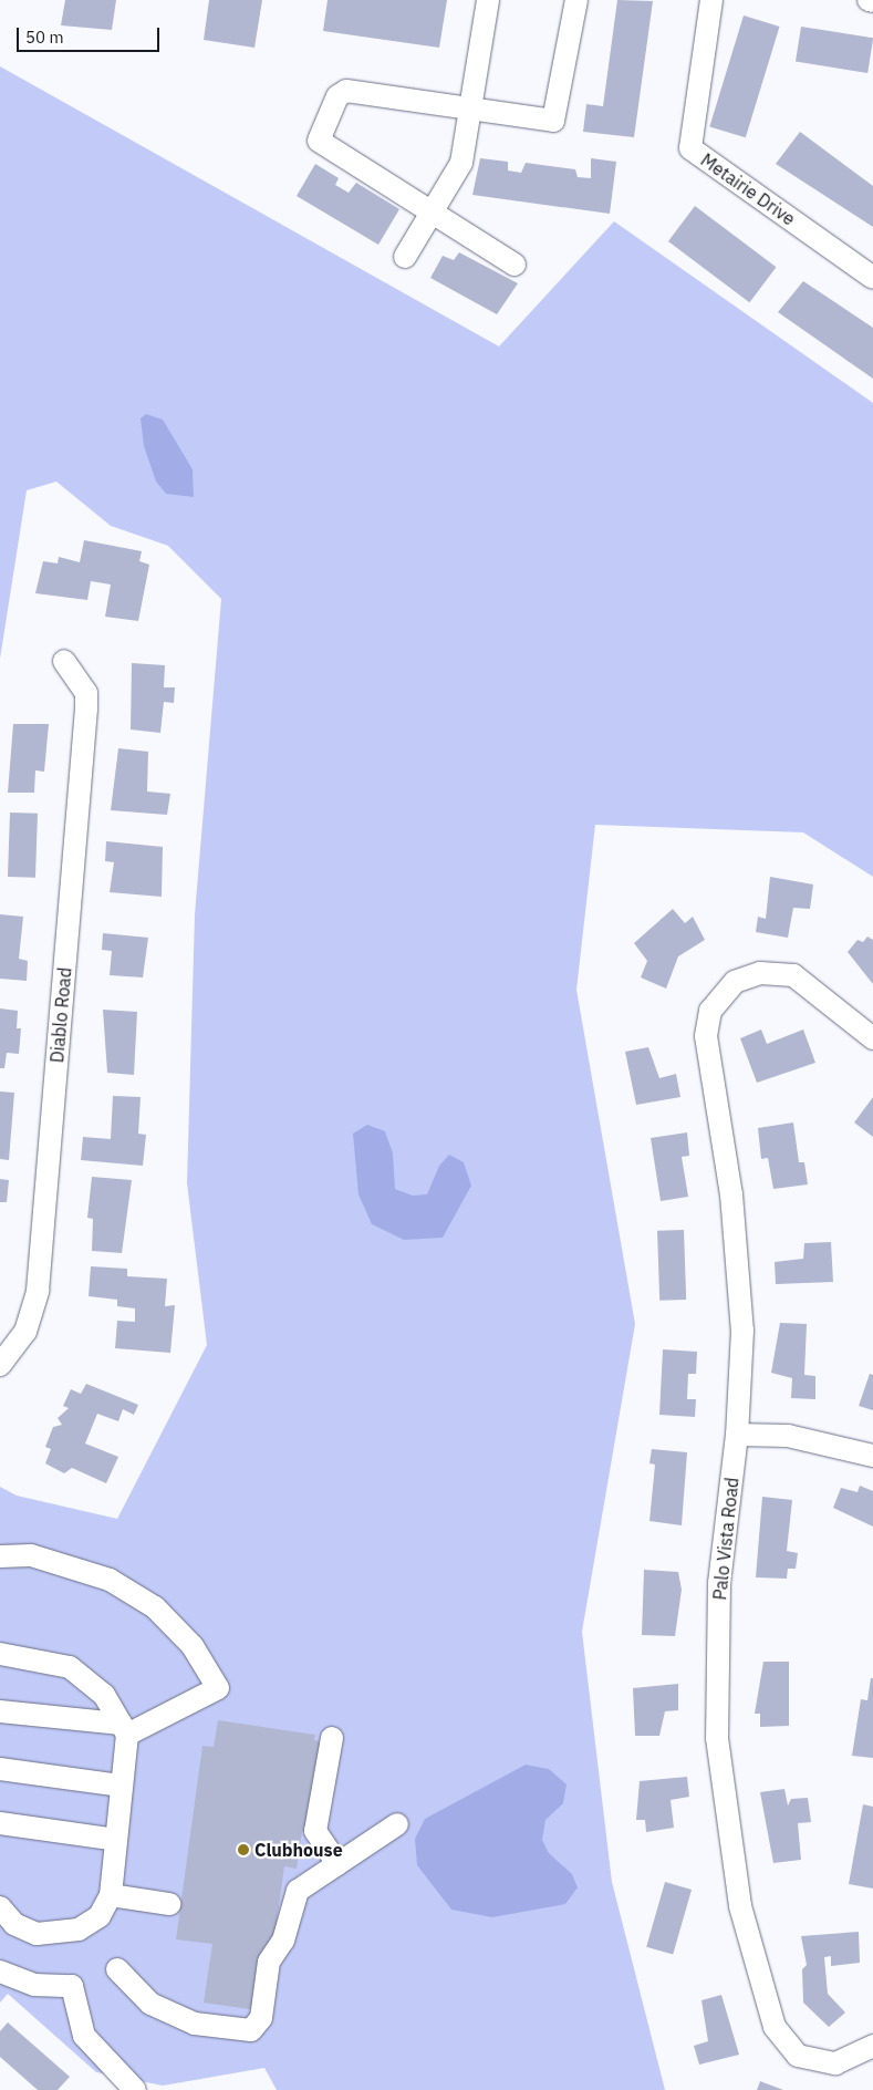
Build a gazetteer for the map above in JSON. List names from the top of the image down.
{
  "streets": {
    "street": ["Metairie Drive", "Diablo Road", "Palo Vista Road"]
  },
  "places": ["Clubhouse"],
  "scale_bar": "50 m"
}
